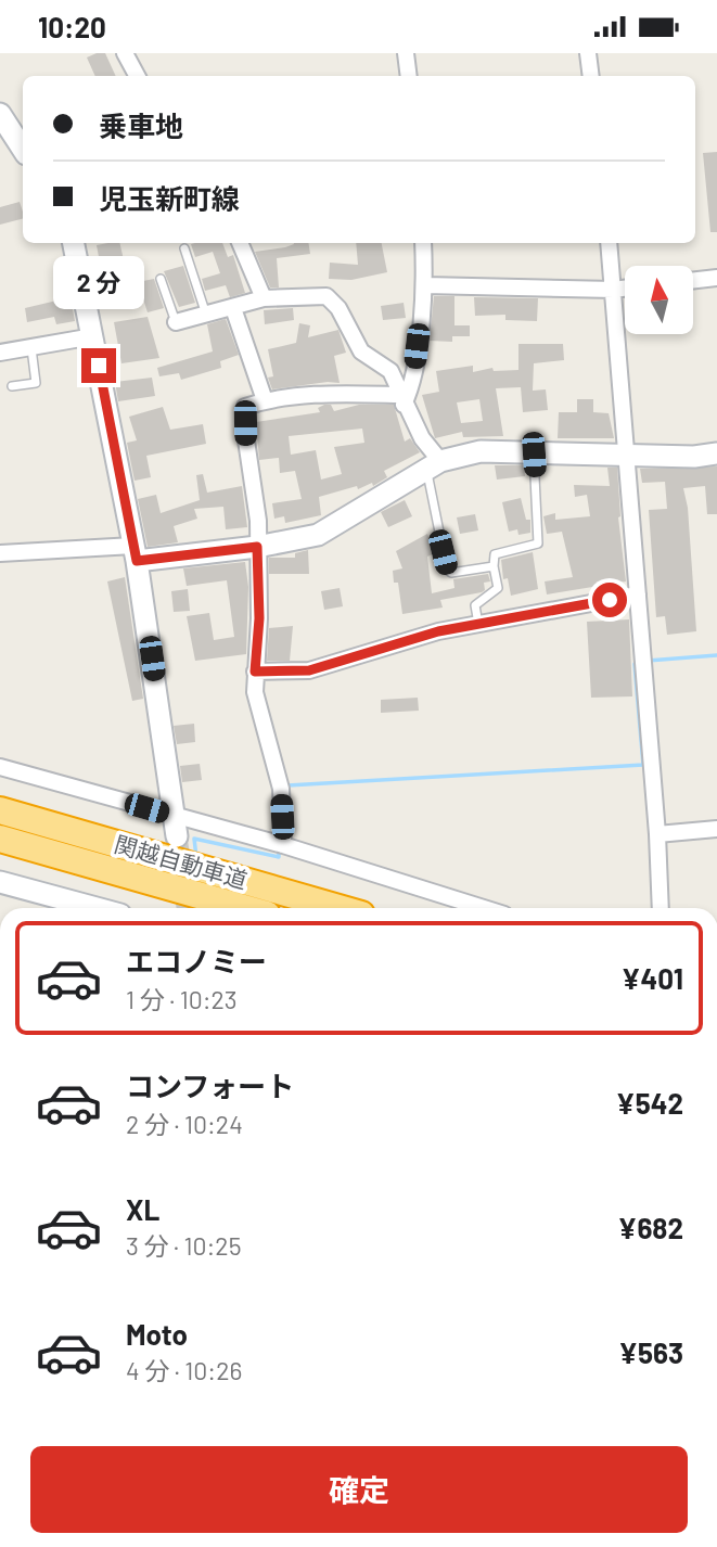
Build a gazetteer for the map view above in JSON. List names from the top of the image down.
{
  "streets": {
    "highway": ["関越自動車道"]
  },
  "north": "top",
  "page": {
    "status": "10:20",
    "banner": ["乗車地", "児玉新町線"],
    "bubble": "2 分",
    "list": [
      {
        "name": "エコノミー",
        "note": "1 分 · 10:23",
        "value": "¥401"
      },
      {
        "name": "コンフォート",
        "note": "2 分 · 10:24",
        "value": "¥542"
      },
      {
        "name": "XL",
        "note": "3 分 · 10:25",
        "value": "¥682"
      },
      {
        "name": "Moto",
        "note": "4 分 · 10:26",
        "value": "¥563"
      }
    ],
    "buttons": "確定"
  }
}
